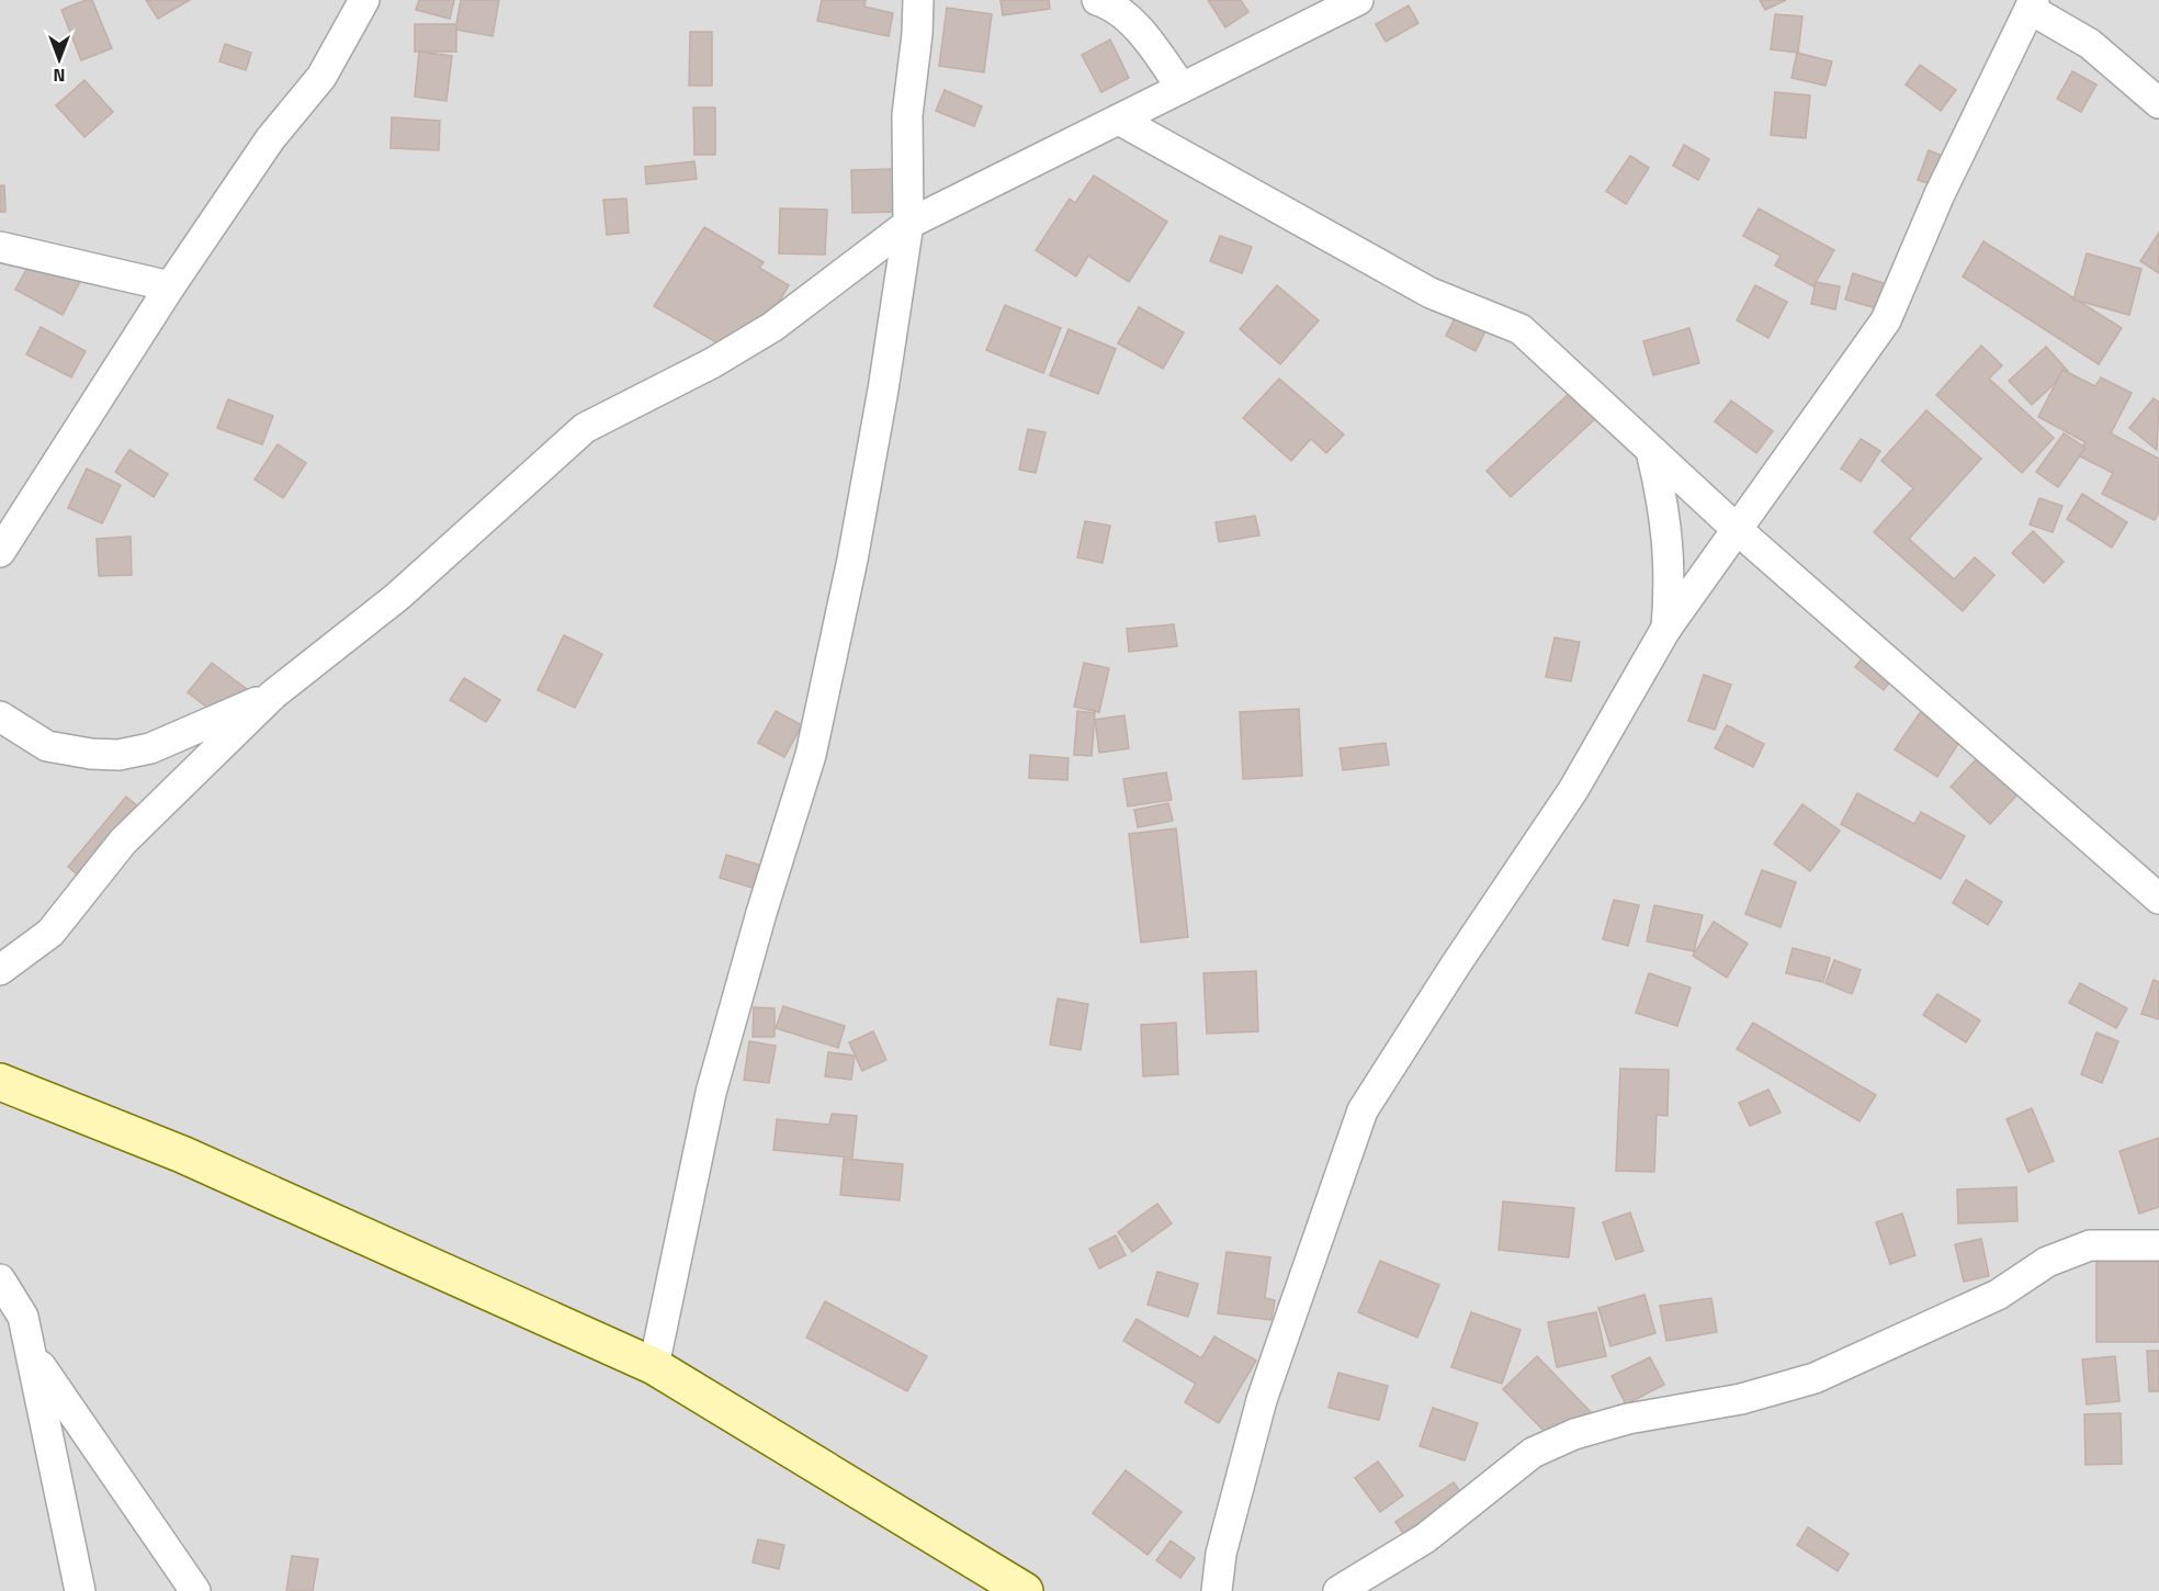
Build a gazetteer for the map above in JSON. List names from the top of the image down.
{
  "north": "bottom"
}
